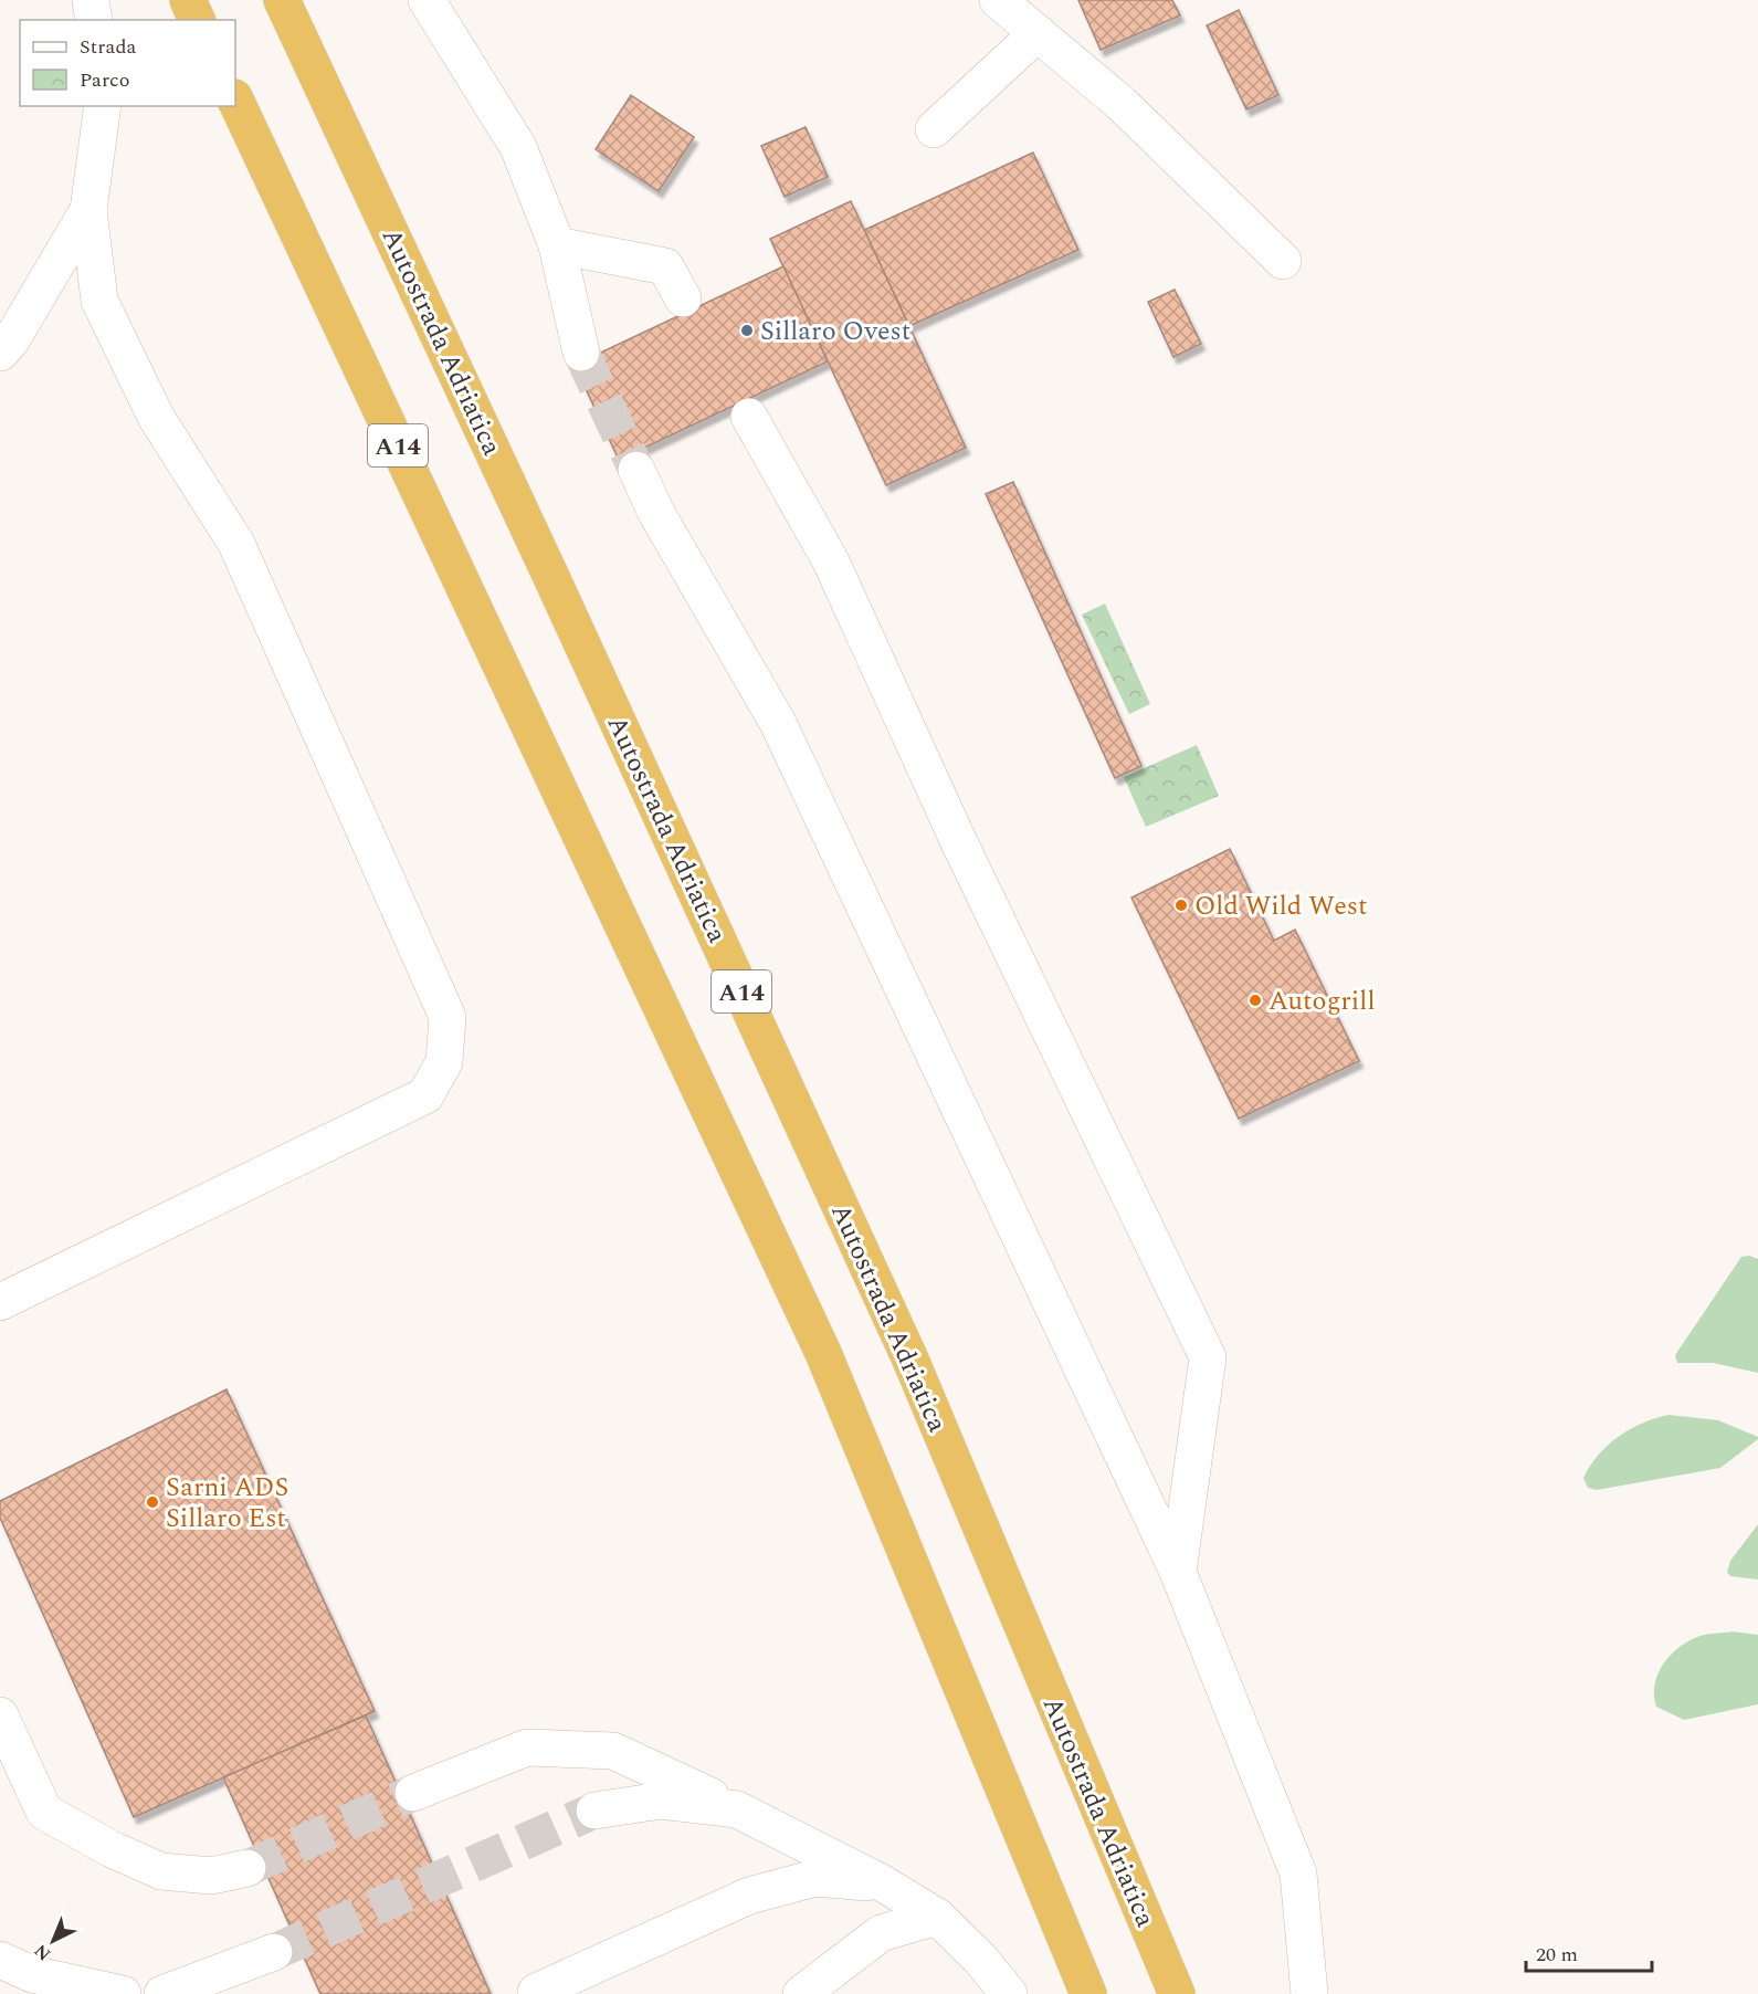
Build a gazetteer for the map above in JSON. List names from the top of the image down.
{
  "streets": {
    "highway": ["Autostrada Adriatica", "A14"]
  },
  "places": [
    "Sillaro Ovest",
    "Old Wild West",
    "Autogrill",
    "Sarni ADS Sillaro Est"
  ],
  "legend": ["Strada", "Parco"],
  "scale_bar": "20 m",
  "north": "bottom left"
}
